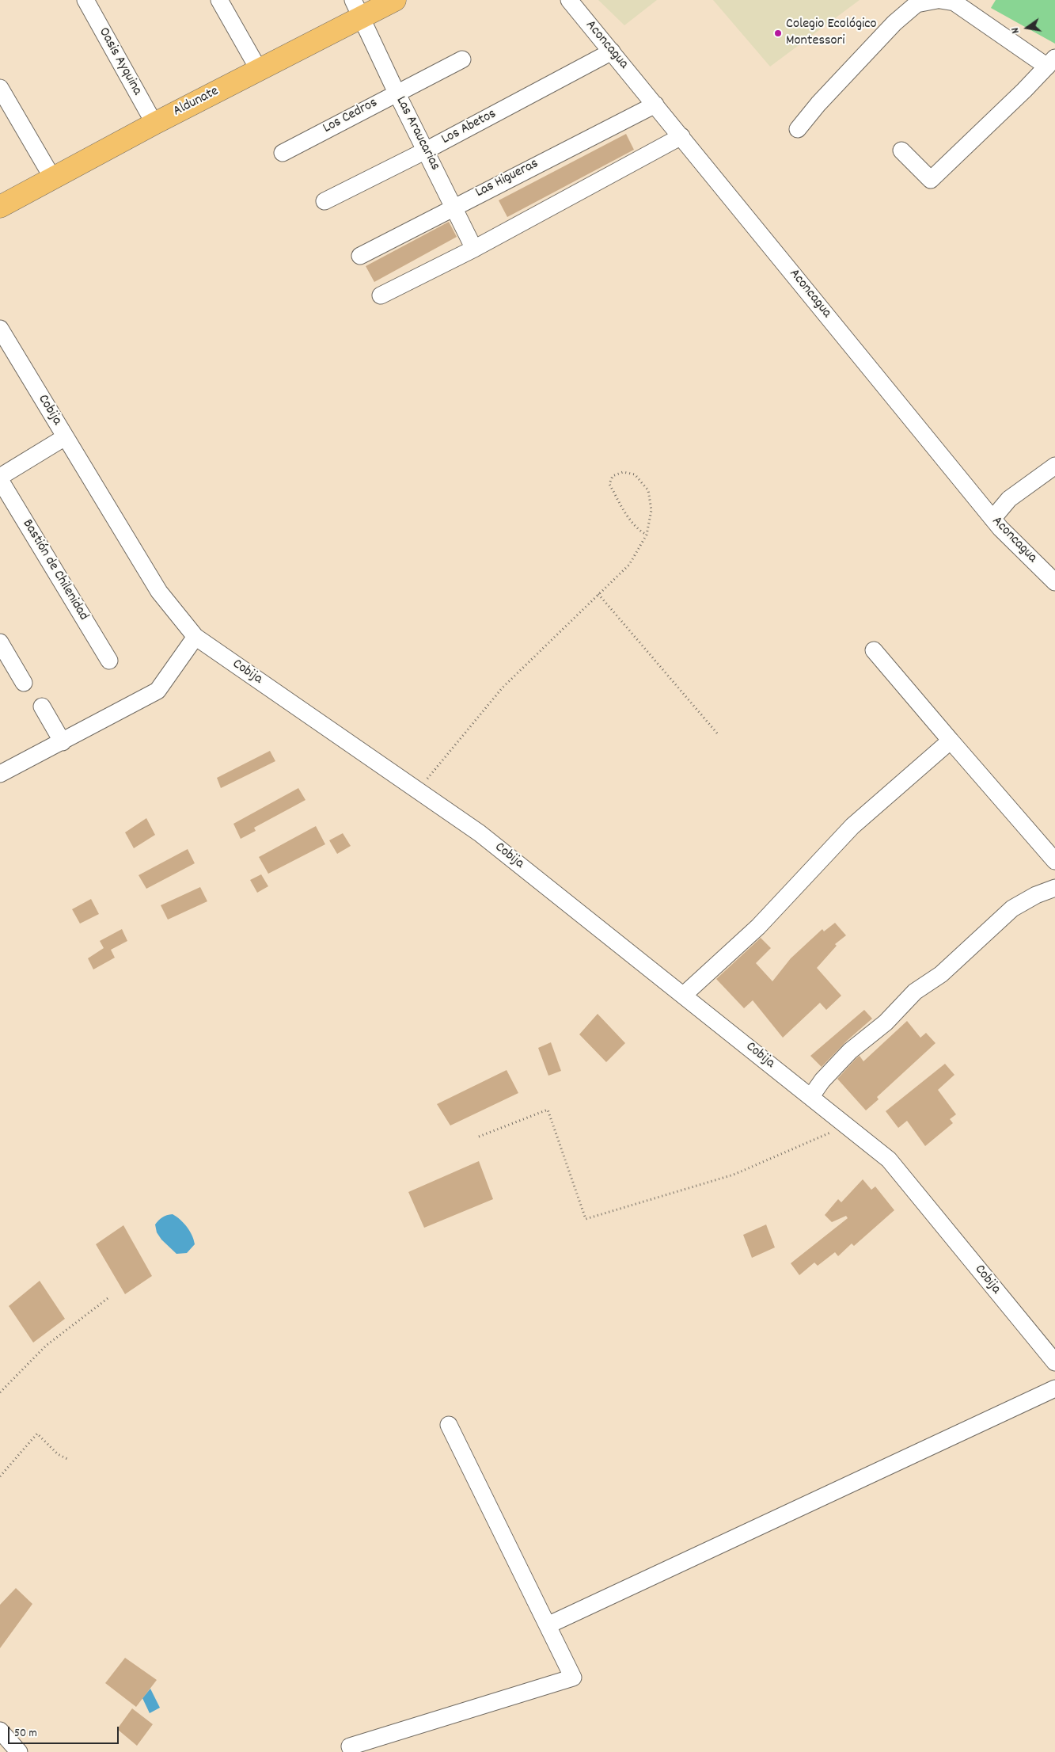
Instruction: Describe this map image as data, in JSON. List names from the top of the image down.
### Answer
{
  "streets": {
    "main road": ["Aldunate"],
    "street": [
      "Aconcagua",
      "Oasis Ayquina",
      "Los Cedros",
      "Los Abetos",
      "Las Araucarias",
      "Las Higueras",
      "Cobija",
      "Bastión de Chilenidad"
    ]
  },
  "crossings": [
    ["Aconcagua", "Los Abetos"],
    ["Aconcagua", "Las Higueras"],
    ["Oasis Ayquina", "Aldunate"],
    ["Aldunate", "Las Araucarias"],
    ["Los Cedros", "Las Araucarias"],
    ["Los Abetos", "Las Araucarias"],
    ["Las Araucarias", "Las Higueras"]
  ],
  "places": ["Colegio Ecológico Montessori"],
  "scale_bar": "50 m",
  "north": "left"
}
